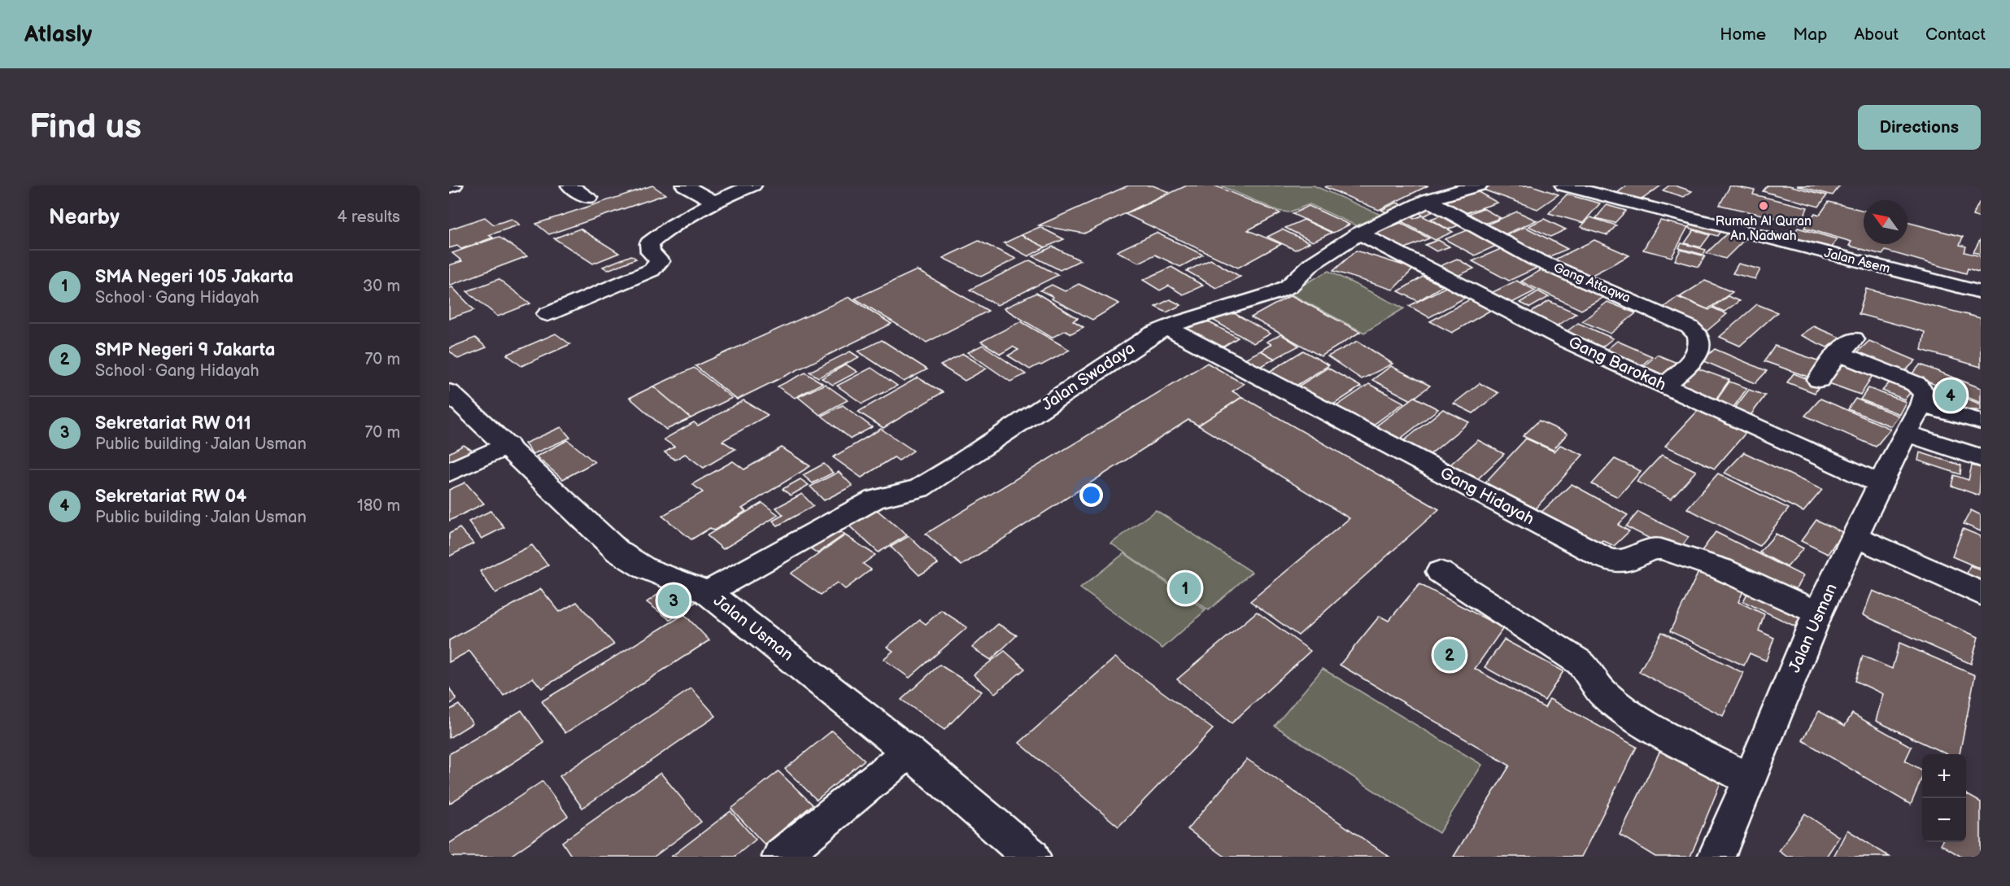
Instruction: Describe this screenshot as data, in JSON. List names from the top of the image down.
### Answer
{
  "streets": {
    "street": [
      "Jalan Asem",
      "Gang Attaqwa",
      "Gang Barokah",
      "Jalan Swadaya",
      "Gang Hidayah",
      "Jalan Usman"
    ]
  },
  "crossings": [
    ["Gang Attaqwa", "Gang Barokah"],
    ["Gang Attaqwa", "Jalan Swadaya"],
    ["Gang Barokah", "Jalan Swadaya"],
    ["Gang Barokah", "Jalan Usman"],
    ["Jalan Swadaya", "Gang Hidayah"],
    ["Jalan Swadaya", "Jalan Usman"],
    ["Gang Hidayah", "Jalan Usman"]
  ],
  "places": ["Rumah Al Quran An Nadwah"],
  "north": "top left",
  "page": {
    "header": "Atlasly",
    "nav": [
      "Home",
      "Map",
      "About",
      "Contact"
    ],
    "buttons": "Directions",
    "title": "Find us",
    "heading": ["Nearby", "4 results"],
    "list": [
      {
        "mark": "1",
        "name": "SMA Negeri 105 Jakarta",
        "note": "School · Gang Hidayah",
        "value": "30 m"
      },
      {
        "mark": "2",
        "name": "SMP Negeri 9 Jakarta",
        "note": "School · Gang Hidayah",
        "value": "70 m"
      },
      {
        "mark": "3",
        "name": "Sekretariat RW 011",
        "note": "Public building · Jalan Usman",
        "value": "70 m"
      },
      {
        "mark": "4",
        "name": "Sekretariat RW 04",
        "note": "Public building · Jalan Usman",
        "value": "180 m"
      }
    ],
    "pins": [
      "4",
      "1",
      "3",
      "2"
    ],
    "map_buttons": ["+", "−"]
  }
}
